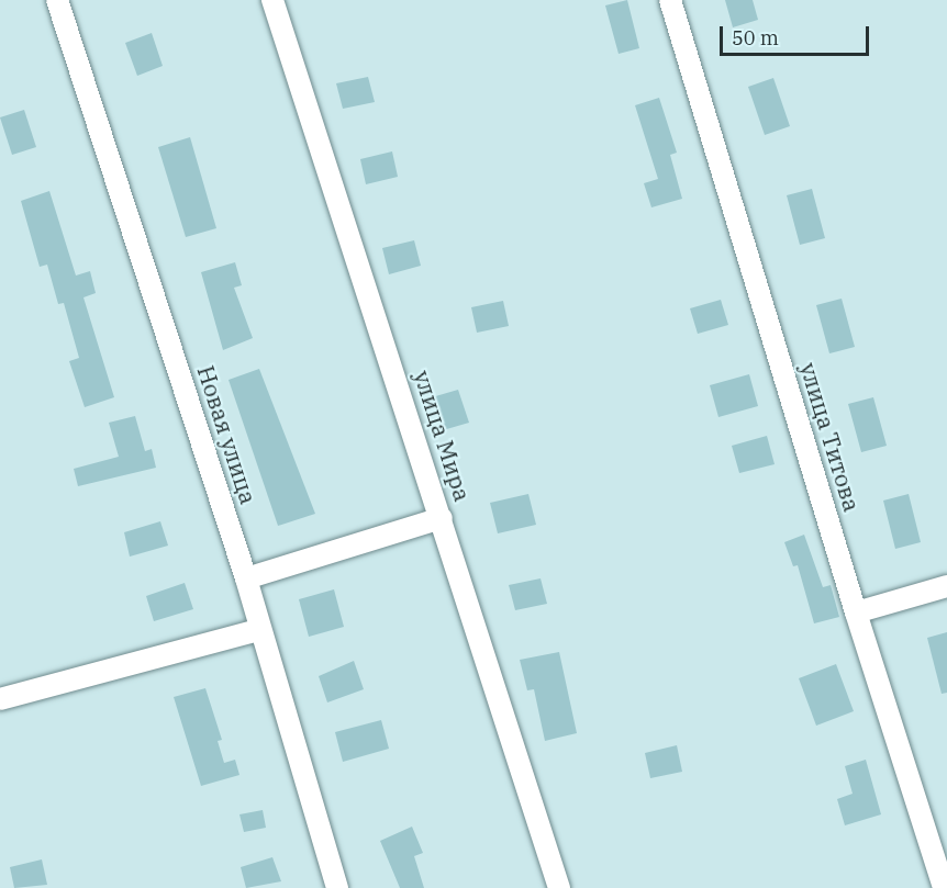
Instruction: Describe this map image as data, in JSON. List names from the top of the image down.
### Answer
{
  "streets": {
    "street": ["Новая улица", "улица Мира", "улица Титова"]
  },
  "scale_bar": "50 m"
}
